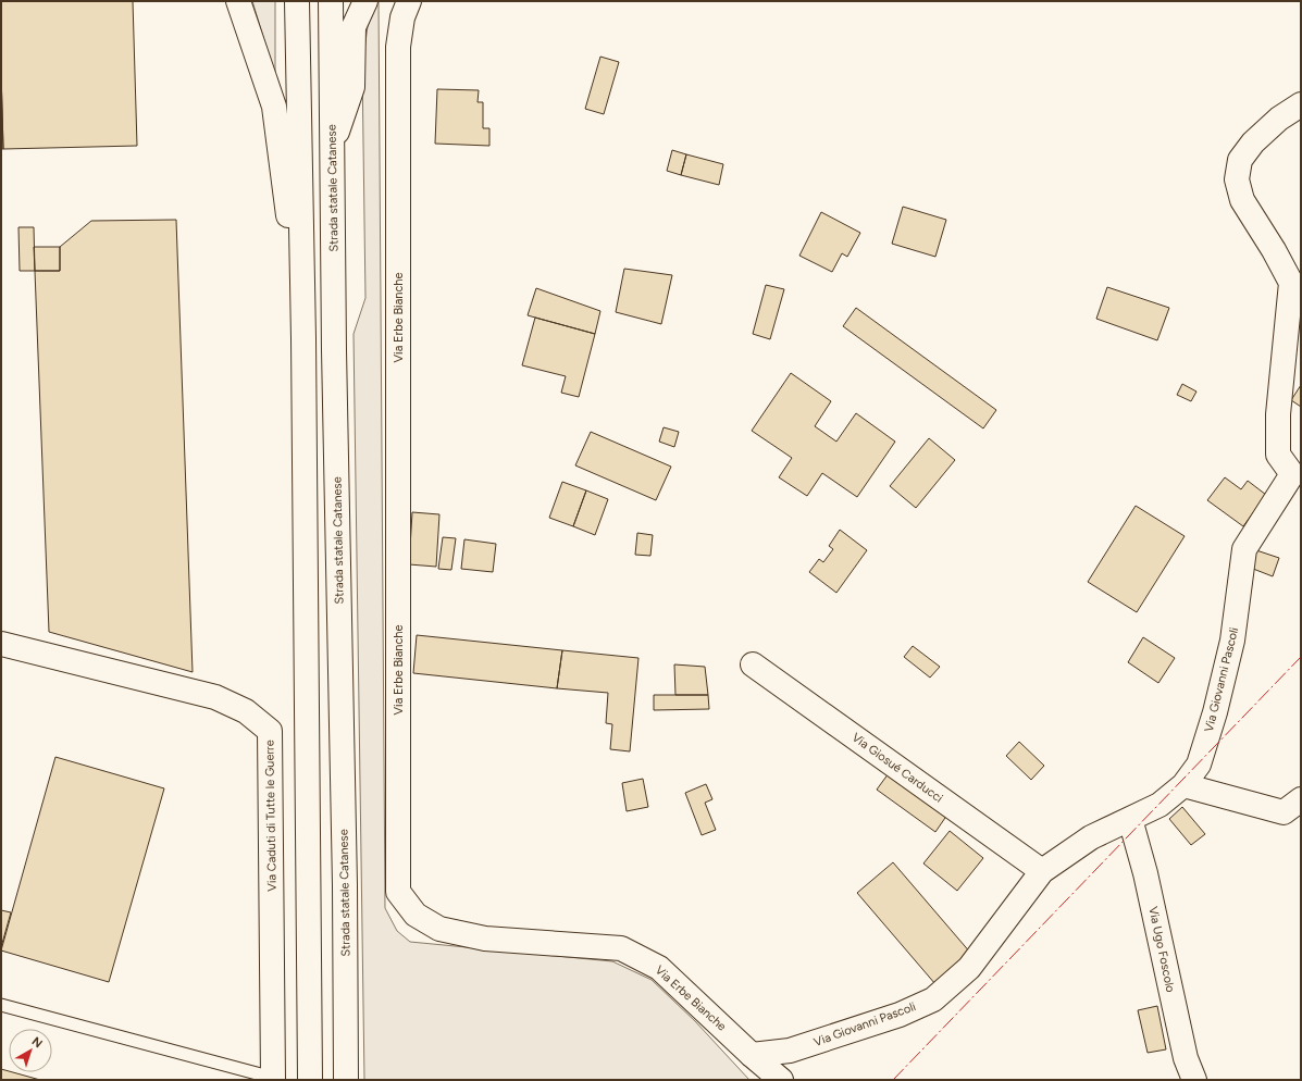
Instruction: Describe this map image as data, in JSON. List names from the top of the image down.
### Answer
{
  "streets": {
    "street": [
      "Strada statale Catanese",
      "Via Erbe Bianche",
      "Via Giovanni Pascoli",
      "Via Giosué Carducci",
      "Via Caduti di Tutte le Guerre",
      "Via Ugo Foscolo"
    ]
  },
  "crossings": [
    ["Via Erbe Bianche", "Via Giovanni Pascoli"],
    ["Via Giovanni Pascoli", "Via Giosué Carducci"],
    ["Via Giovanni Pascoli", "Via Ugo Foscolo"]
  ],
  "north": "top right"
}
